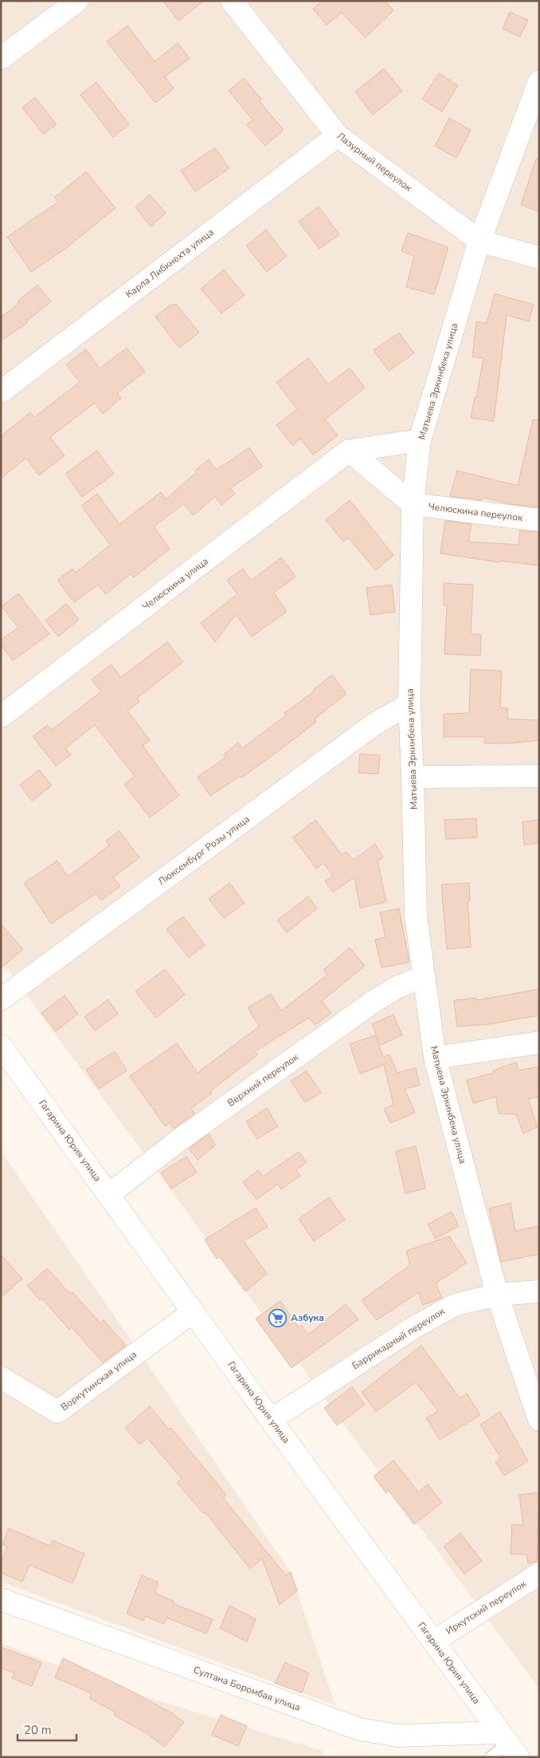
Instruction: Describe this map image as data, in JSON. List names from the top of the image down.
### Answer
{
  "streets": {
    "street": [
      "Лазурный переулок",
      "Карла Либкнехта улица",
      "Матыева Эркинбека улица",
      "Челюскина переулок",
      "Челюскина улица",
      "Люксембург Розы улица",
      "Верхний переулок",
      "Гагарина Юрия улица",
      "Баррикадный переулок",
      "Воркутинская улица",
      "Иркутский переулок",
      "Султана Боромбая улица"
    ]
  },
  "crossings": [
    ["Лазурный переулок", "Карла Либкнехта улица"],
    ["Лазурный переулок", "Матыева Эркинбека улица"],
    ["Матыева Эркинбека улица", "Челюскина переулок"],
    ["Матыева Эркинбека улица", "Челюскина улица"],
    ["Матыева Эркинбека улица", "Люксембург Розы улица"],
    ["Матыева Эркинбека улица", "Верхний переулок"],
    ["Матыева Эркинбека улица", "Баррикадный переулок"],
    ["Верхний переулок", "Гагарина Юрия улица"],
    ["Гагарина Юрия улица", "Баррикадный переулок"],
    ["Гагарина Юрия улица", "Воркутинская улица"],
    ["Гагарина Юрия улица", "Иркутский переулок"],
    ["Гагарина Юрия улица", "Султана Боромбая улица"]
  ],
  "places": {
    "supermarket": ["Азбука"]
  },
  "scale_bar": "20 m"
}
